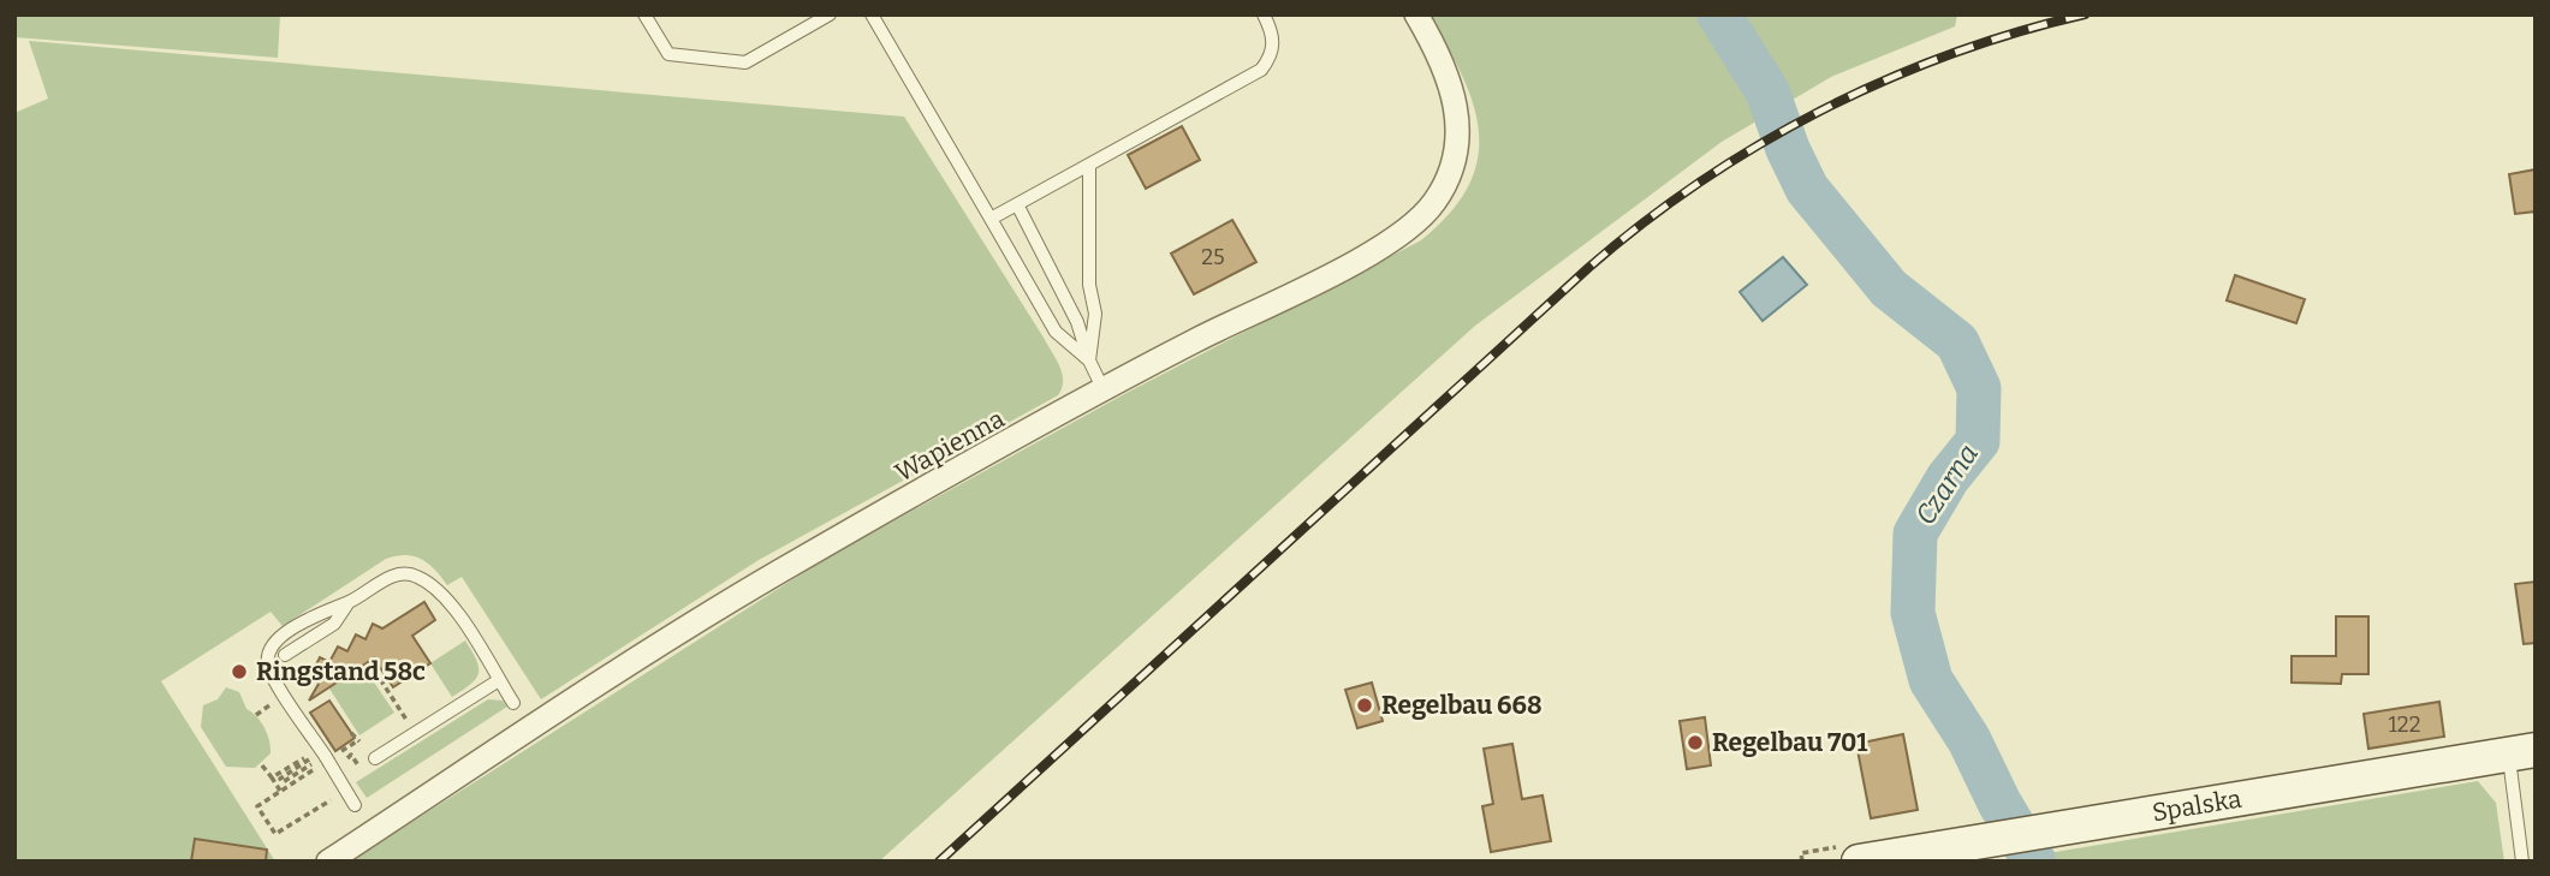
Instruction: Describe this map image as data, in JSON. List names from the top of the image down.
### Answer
{
  "streets": {
    "street": ["Wapienna", "Spalska"]
  },
  "water": ["Czarna"],
  "places": ["Ringstand 58c", "Regelbau 668", "Regelbau 701"],
  "house_numbers": ["25", "122"]
}
